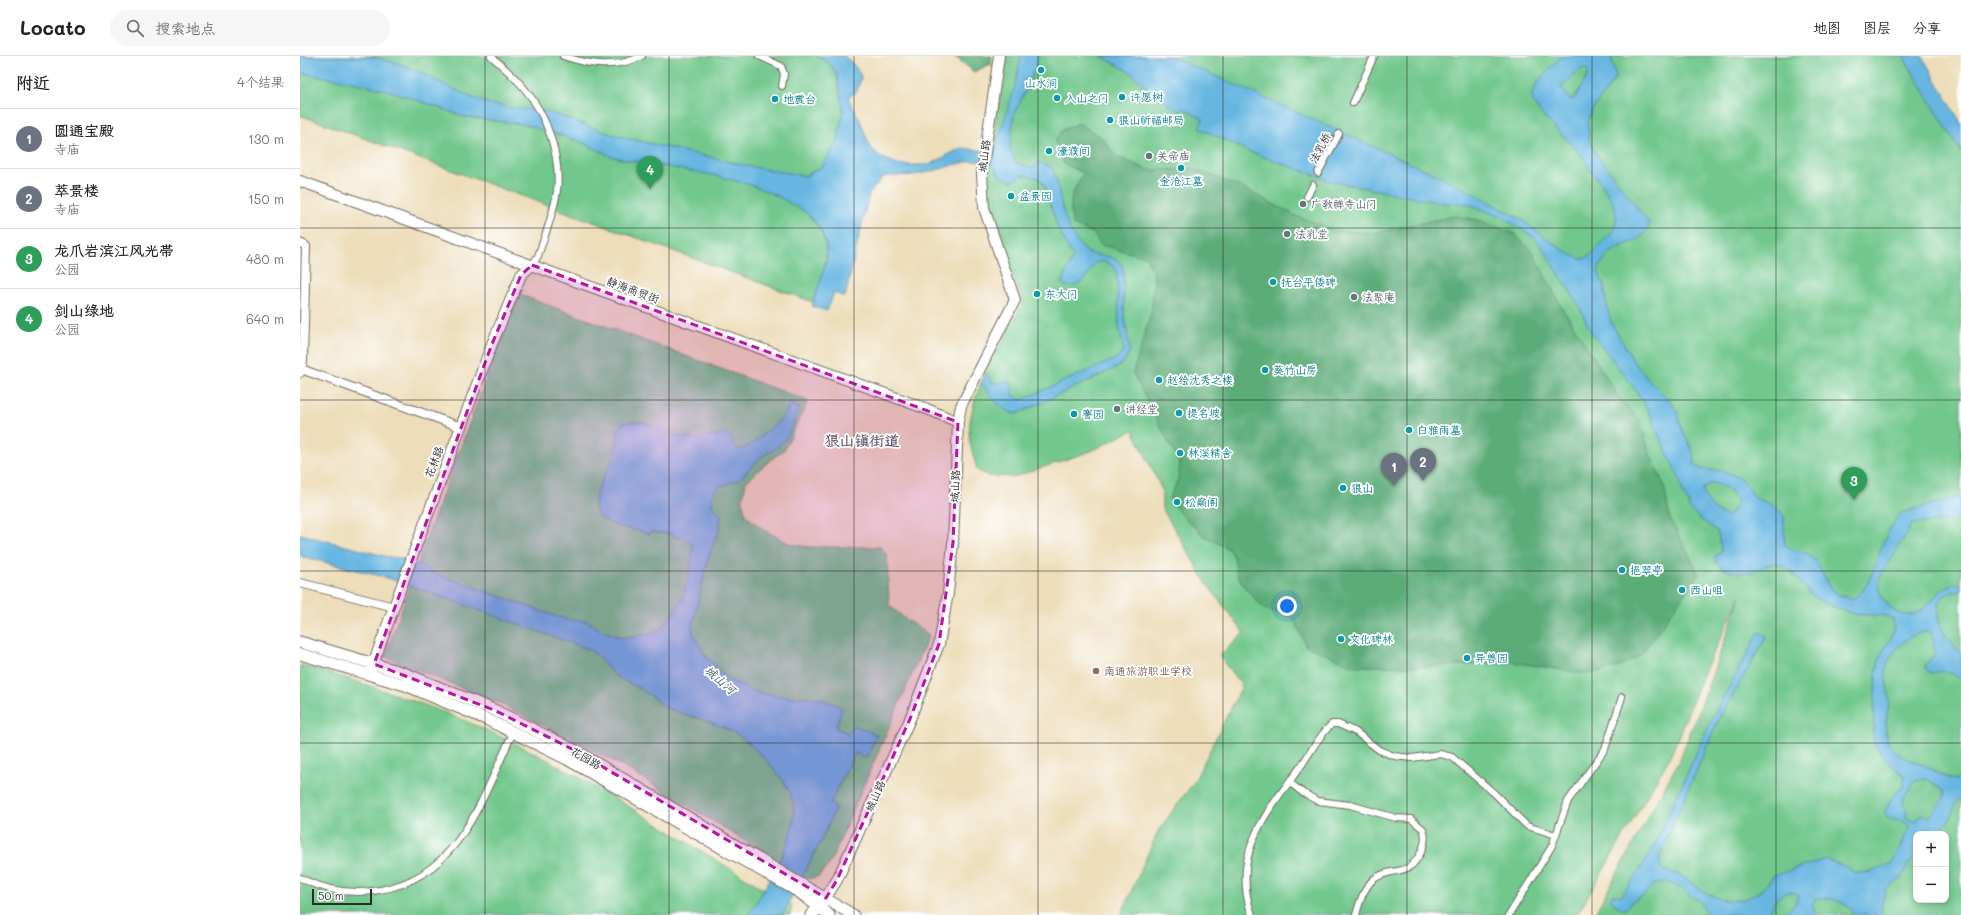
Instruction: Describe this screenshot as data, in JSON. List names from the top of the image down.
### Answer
{
  "streets": {
    "main road": ["花园路"],
    "street": [
      "法乳桥",
      "城山路",
      "静海商贸街",
      "花林路"
    ]
  },
  "crossings": [
    ["城山路", "静海商贸街"],
    ["城山路", "花园路"],
    ["静海商贸街", "花林路"],
    ["花林路", "花园路"]
  ],
  "districts": ["狼山镇街道"],
  "water": ["城山河"],
  "places": [
    "山水涧",
    "许愿树",
    "入山之门",
    "地震台",
    "狼山祈福邮局",
    "濠濮间",
    "关帝庙",
    "金沧江墓",
    "盆景园",
    "广教禅寺山门",
    "法乳堂",
    "抚台平倭碑",
    "东大门",
    "法聚庵",
    "葵竹山房",
    "赵绘沈秀之楼",
    "讲经堂",
    "提名坡",
    "謇园",
    "白雅雨墓",
    "林溪精舍",
    "狼山",
    "松巅阁",
    "挹翠亭",
    "西山咀",
    "文化碑林",
    "异兽园",
    "南通旅游职业学校"
  ],
  "scale_bar": "50 m",
  "page": {
    "header": "Locato",
    "search": "搜索地点",
    "nav": ["地图", "图层", "分享"],
    "heading": ["附近", "4个结果"],
    "list": [
      {
        "mark": "1",
        "name": "圆通宝殿",
        "note": "寺庙",
        "value": "130 m"
      },
      {
        "mark": "2",
        "name": "萃景楼",
        "note": "寺庙",
        "value": "150 m"
      },
      {
        "mark": "3",
        "name": "龙爪岩滨江风光带",
        "note": "公园",
        "value": "480 m"
      },
      {
        "mark": "4",
        "name": "剑山绿地",
        "note": "公园",
        "value": "640 m"
      }
    ],
    "pins": [
      "4",
      "2",
      "1",
      "3"
    ],
    "map_buttons": ["+", "−"],
    "scale": "50 m"
  }
}
